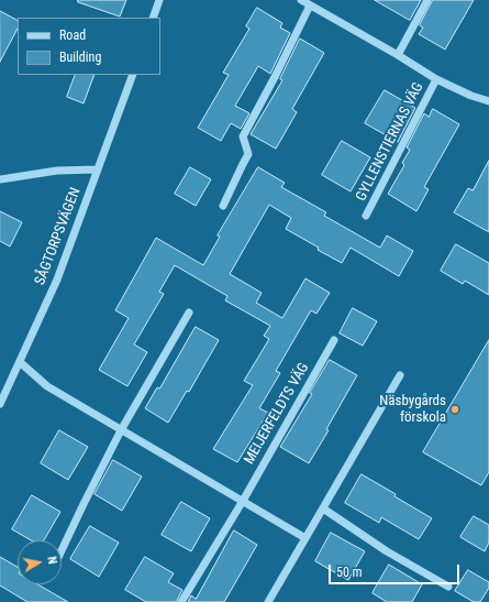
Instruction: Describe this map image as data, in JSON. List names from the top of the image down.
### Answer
{
  "streets": {
    "street": ["GYLLENSTIERNAS VÄG", "SÅGTORPSVÄGEN", "MEIJERFELDTS VÄG"]
  },
  "places": ["Näsbygårds förskola"],
  "legend": ["Road", "Building"],
  "scale_bar": "50 m",
  "north": "right"
}
